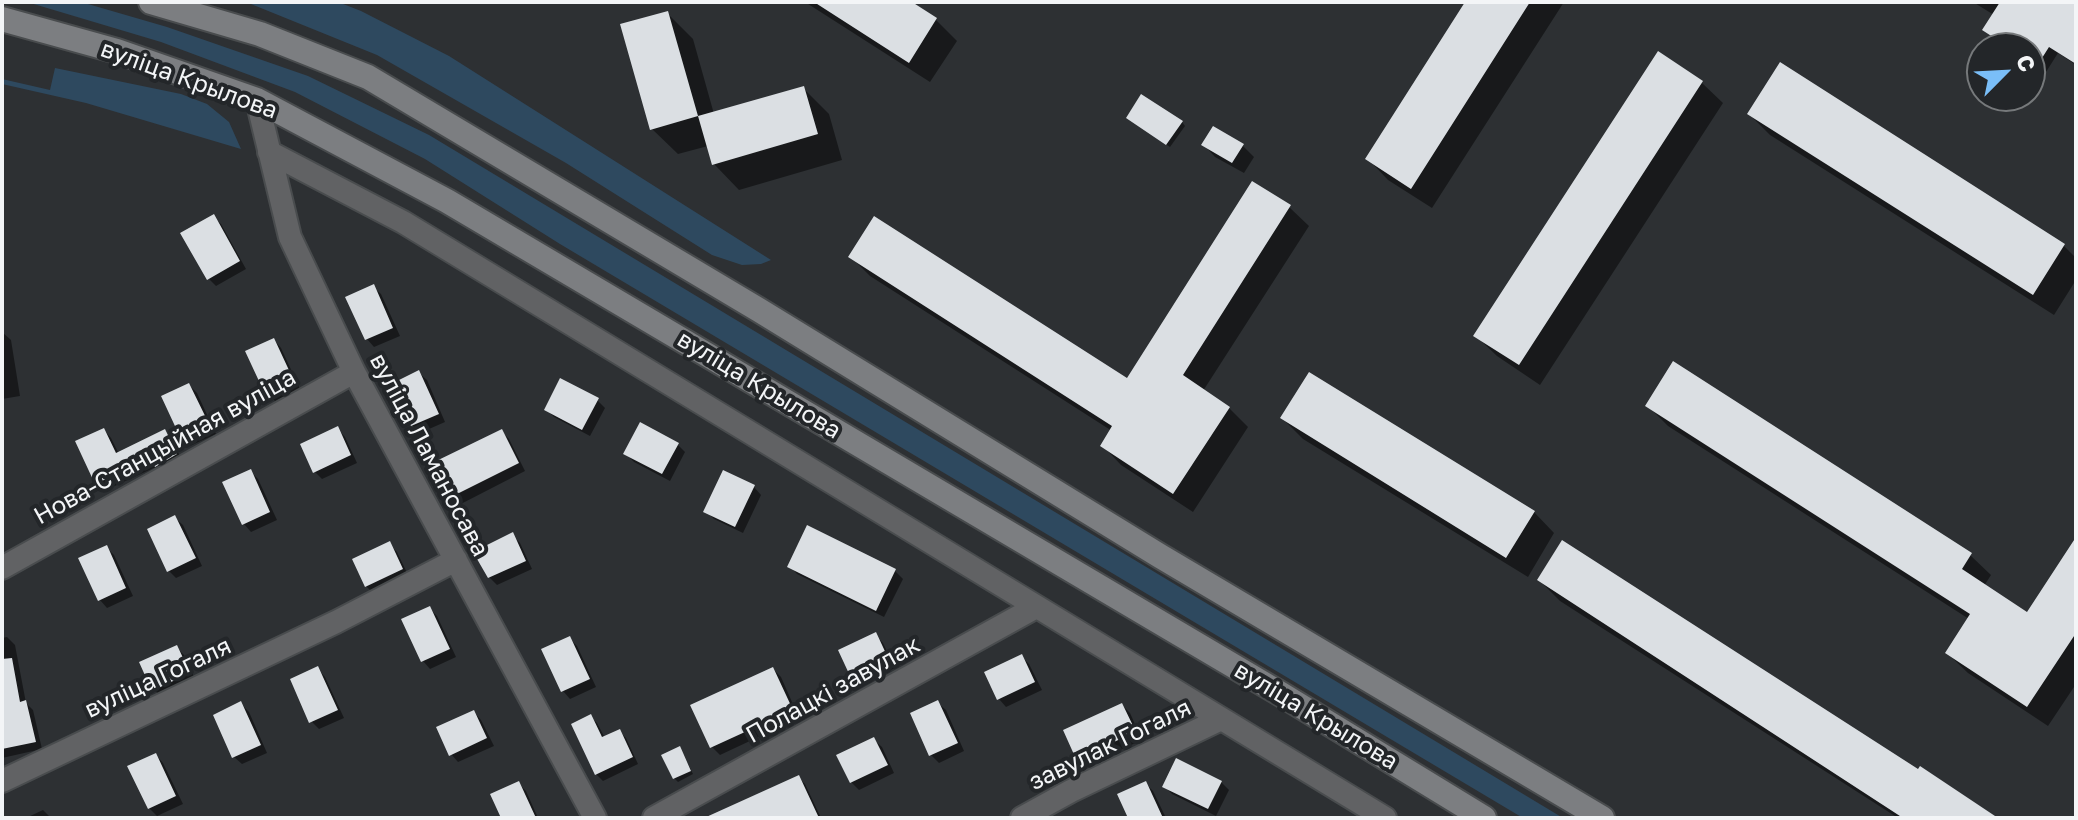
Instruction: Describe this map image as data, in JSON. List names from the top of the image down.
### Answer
{
  "streets": {
    "main road": ["вуліца Крылова"],
    "street": [
      "Нова-Станцыйная вуліца",
      "вуліца Ламаносава",
      "вуліца Гогаля",
      "Полацкі завулак",
      "завулак Гогаля"
    ]
  },
  "crossings": [
    ["вуліца Крылова", "вуліца Ламаносава"],
    ["Нова-Станцыйная вуліца", "вуліца Ламаносава"],
    ["вуліца Ламаносава", "вуліца Гогаля"]
  ],
  "north": "top right"
}
